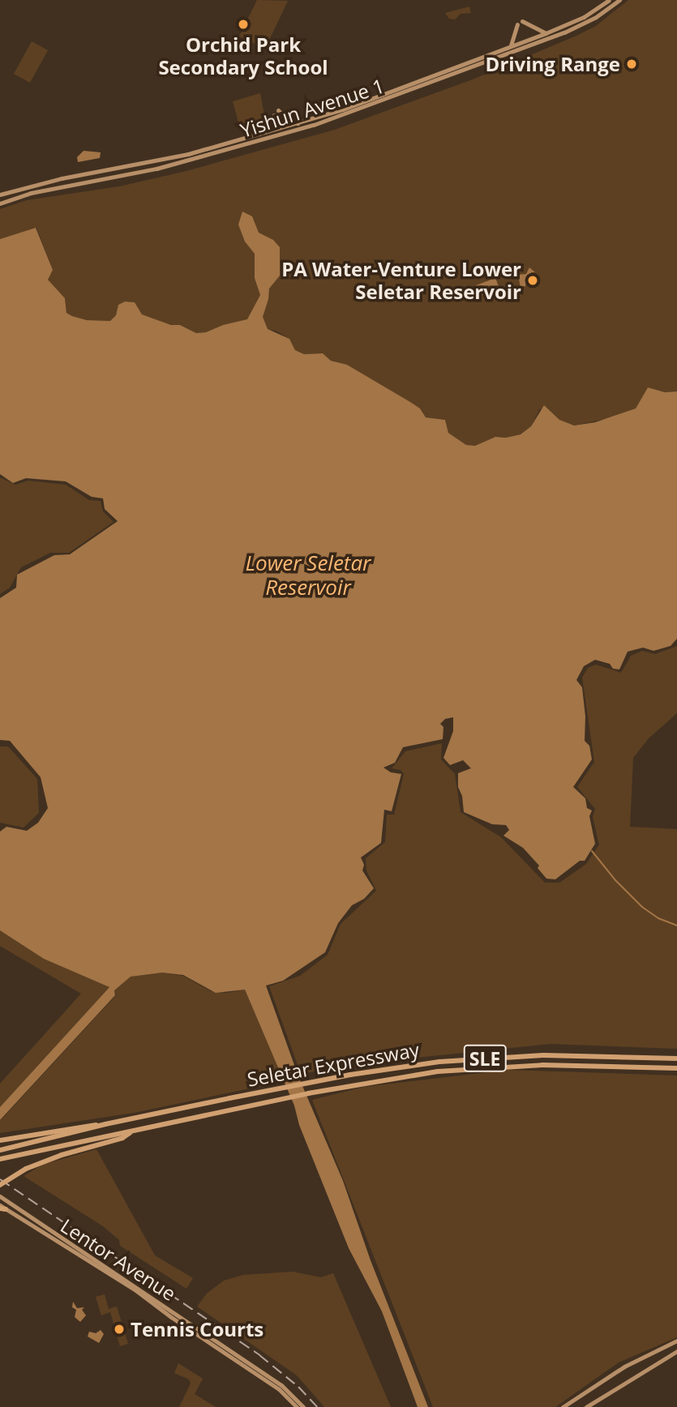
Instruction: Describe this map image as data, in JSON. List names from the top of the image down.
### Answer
{
  "streets": {
    "highway": ["SLE", "Seletar Expressway"],
    "main road": ["Yishun Avenue 1", "Lentor Avenue"]
  },
  "water": ["Lower Seletar Reservoir"],
  "places": [
    "Orchid Park Secondary School",
    "Driving Range",
    "PA Water-Venture Lower Seletar Reservoir",
    "Tennis Courts"
  ]
}
